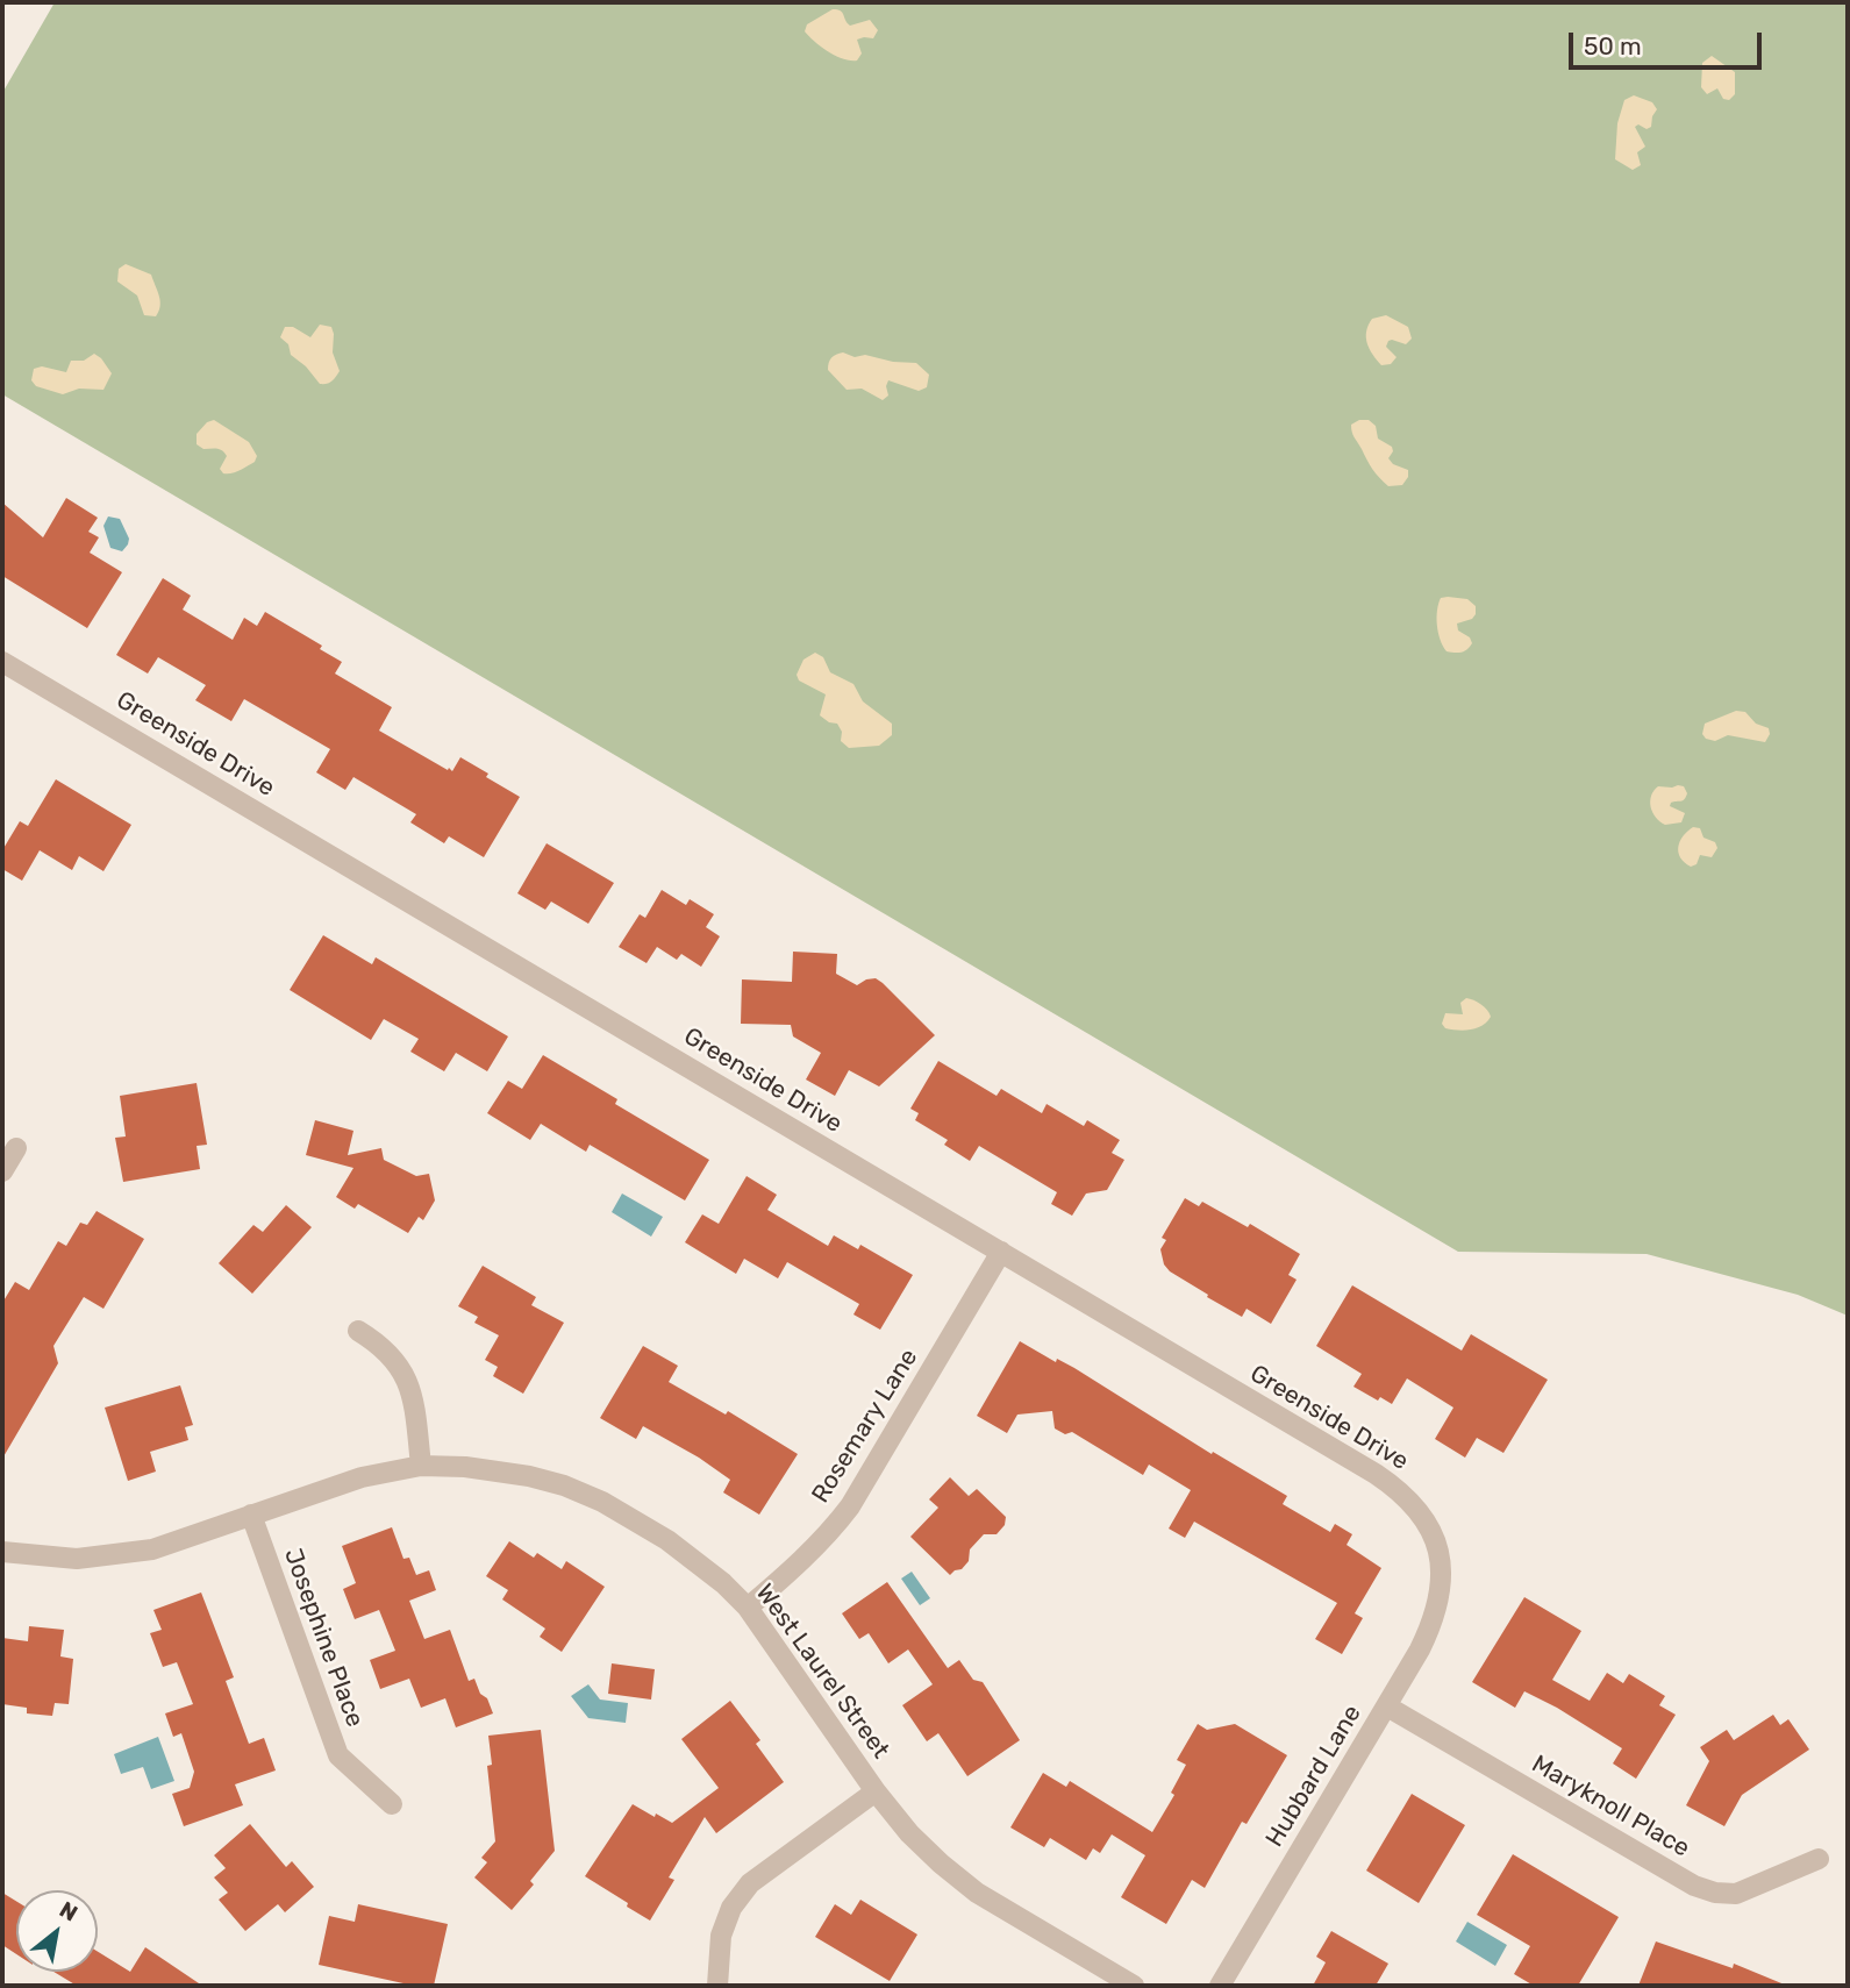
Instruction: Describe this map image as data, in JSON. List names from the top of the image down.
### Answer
{
  "streets": {
    "street": [
      "Greenside Drive",
      "Rosemary Lane",
      "Josephine Place",
      "West Laurel Street",
      "Hubbard Lane",
      "Maryknoll Place"
    ]
  },
  "crossings": [
    ["Greenside Drive", "Rosemary Lane"],
    ["Greenside Drive", "Hubbard Lane"],
    ["Rosemary Lane", "West Laurel Street"],
    ["Josephine Place", "West Laurel Street"],
    ["Hubbard Lane", "Maryknoll Place"]
  ],
  "scale_bar": "50 m",
  "north": "top right"
}
